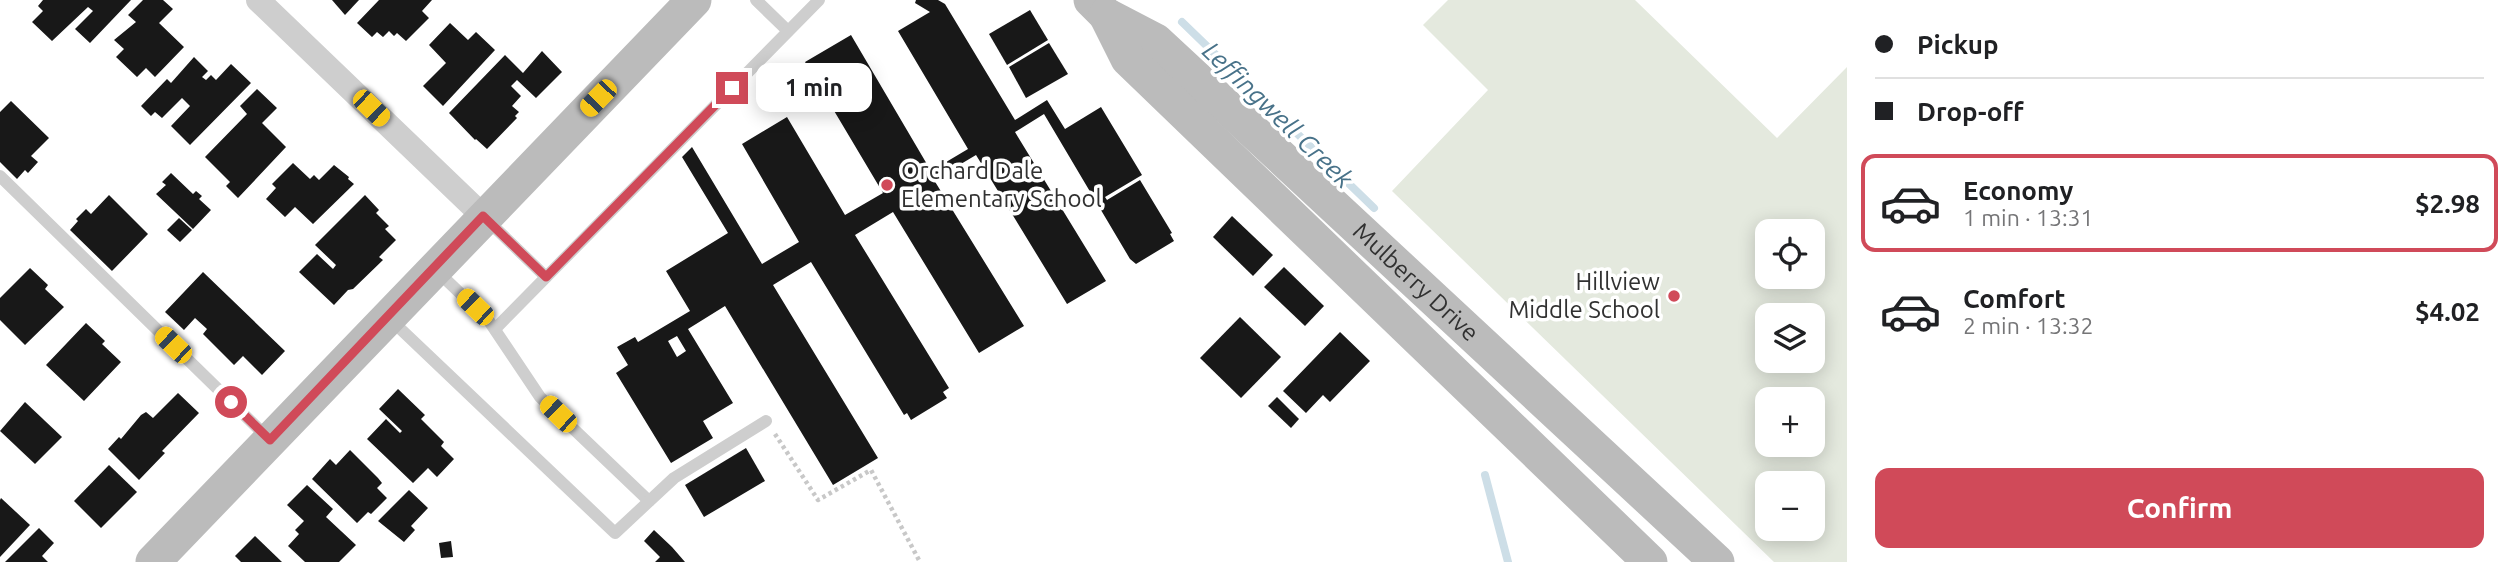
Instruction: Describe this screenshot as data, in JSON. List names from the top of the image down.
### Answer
{
  "streets": {
    "street": ["Mulberry Drive"]
  },
  "water": ["Leffingwell Creek"],
  "places": ["Orchard Dale Elementary School", "Hillview Middle School"],
  "page": {
    "banner": ["Pickup", "Drop-off"],
    "bubble": "1 min",
    "list": [
      {
        "name": "Economy",
        "note": "1 min · 13:31",
        "value": "$2.98"
      },
      {
        "name": "Comfort",
        "note": "2 min · 13:32",
        "value": "$4.02"
      }
    ],
    "map_buttons": ["+", "−"],
    "buttons": "Confirm"
  }
}
